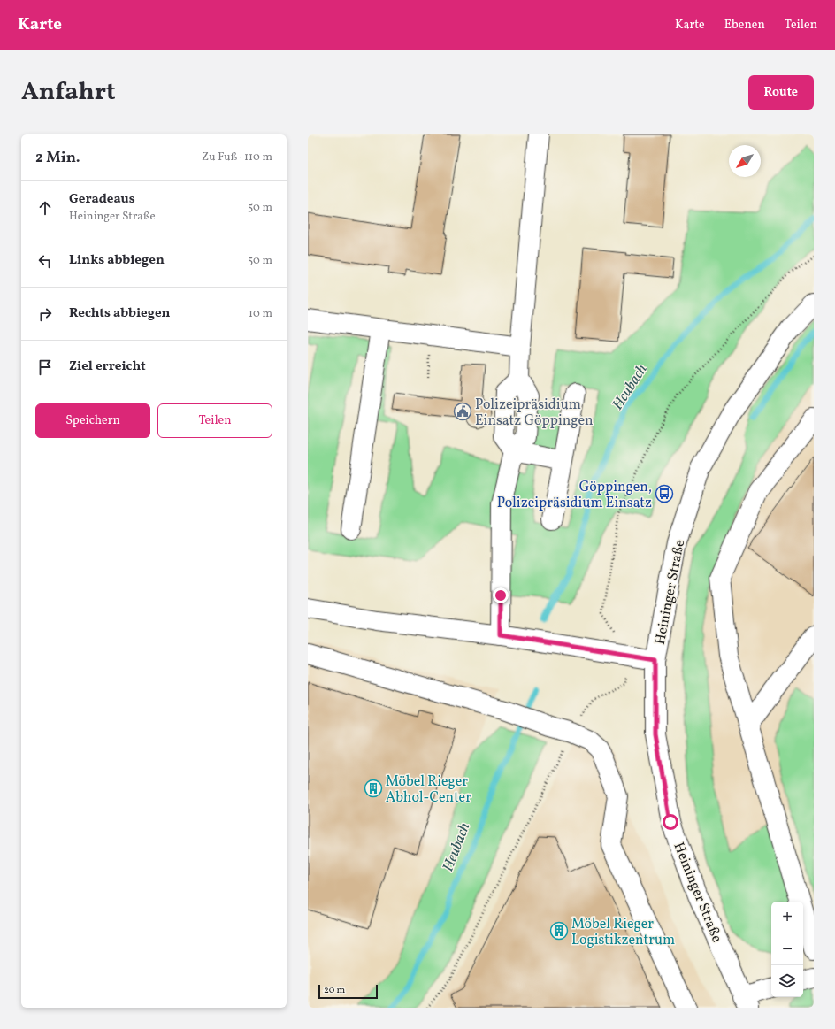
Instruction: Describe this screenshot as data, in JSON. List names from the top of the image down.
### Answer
{
  "streets": {
    "main road": ["Heininger Straße"]
  },
  "water": ["Heubach"],
  "places": {
    "public building": ["Polizeipräsidium Einsatz Göppingen"],
    "bus stop": ["Göppingen, Polizeipräsidium Einsatz"],
    "building": ["Möbel Rieger Abhol-Center", "Möbel Rieger Logistikzentrum"]
  },
  "scale_bar": "20 m",
  "north": "bottom left",
  "page": {
    "header": "Karte",
    "nav": ["Karte", "Ebenen", "Teilen"],
    "title": "Anfahrt",
    "buttons": [
      "Route",
      ["Speichern", "Teilen"]
    ],
    "heading": ["2 Min.", "Zu Fuß · 110 m"],
    "list": [
      ["Geradeaus", "Heininger Straße", "50 m"],
      ["Links abbiegen", "50 m"],
      ["Rechts abbiegen", "10 m"],
      "Ziel erreicht"
    ],
    "map_buttons": ["+", "−"],
    "scale": "20 m"
  }
}
